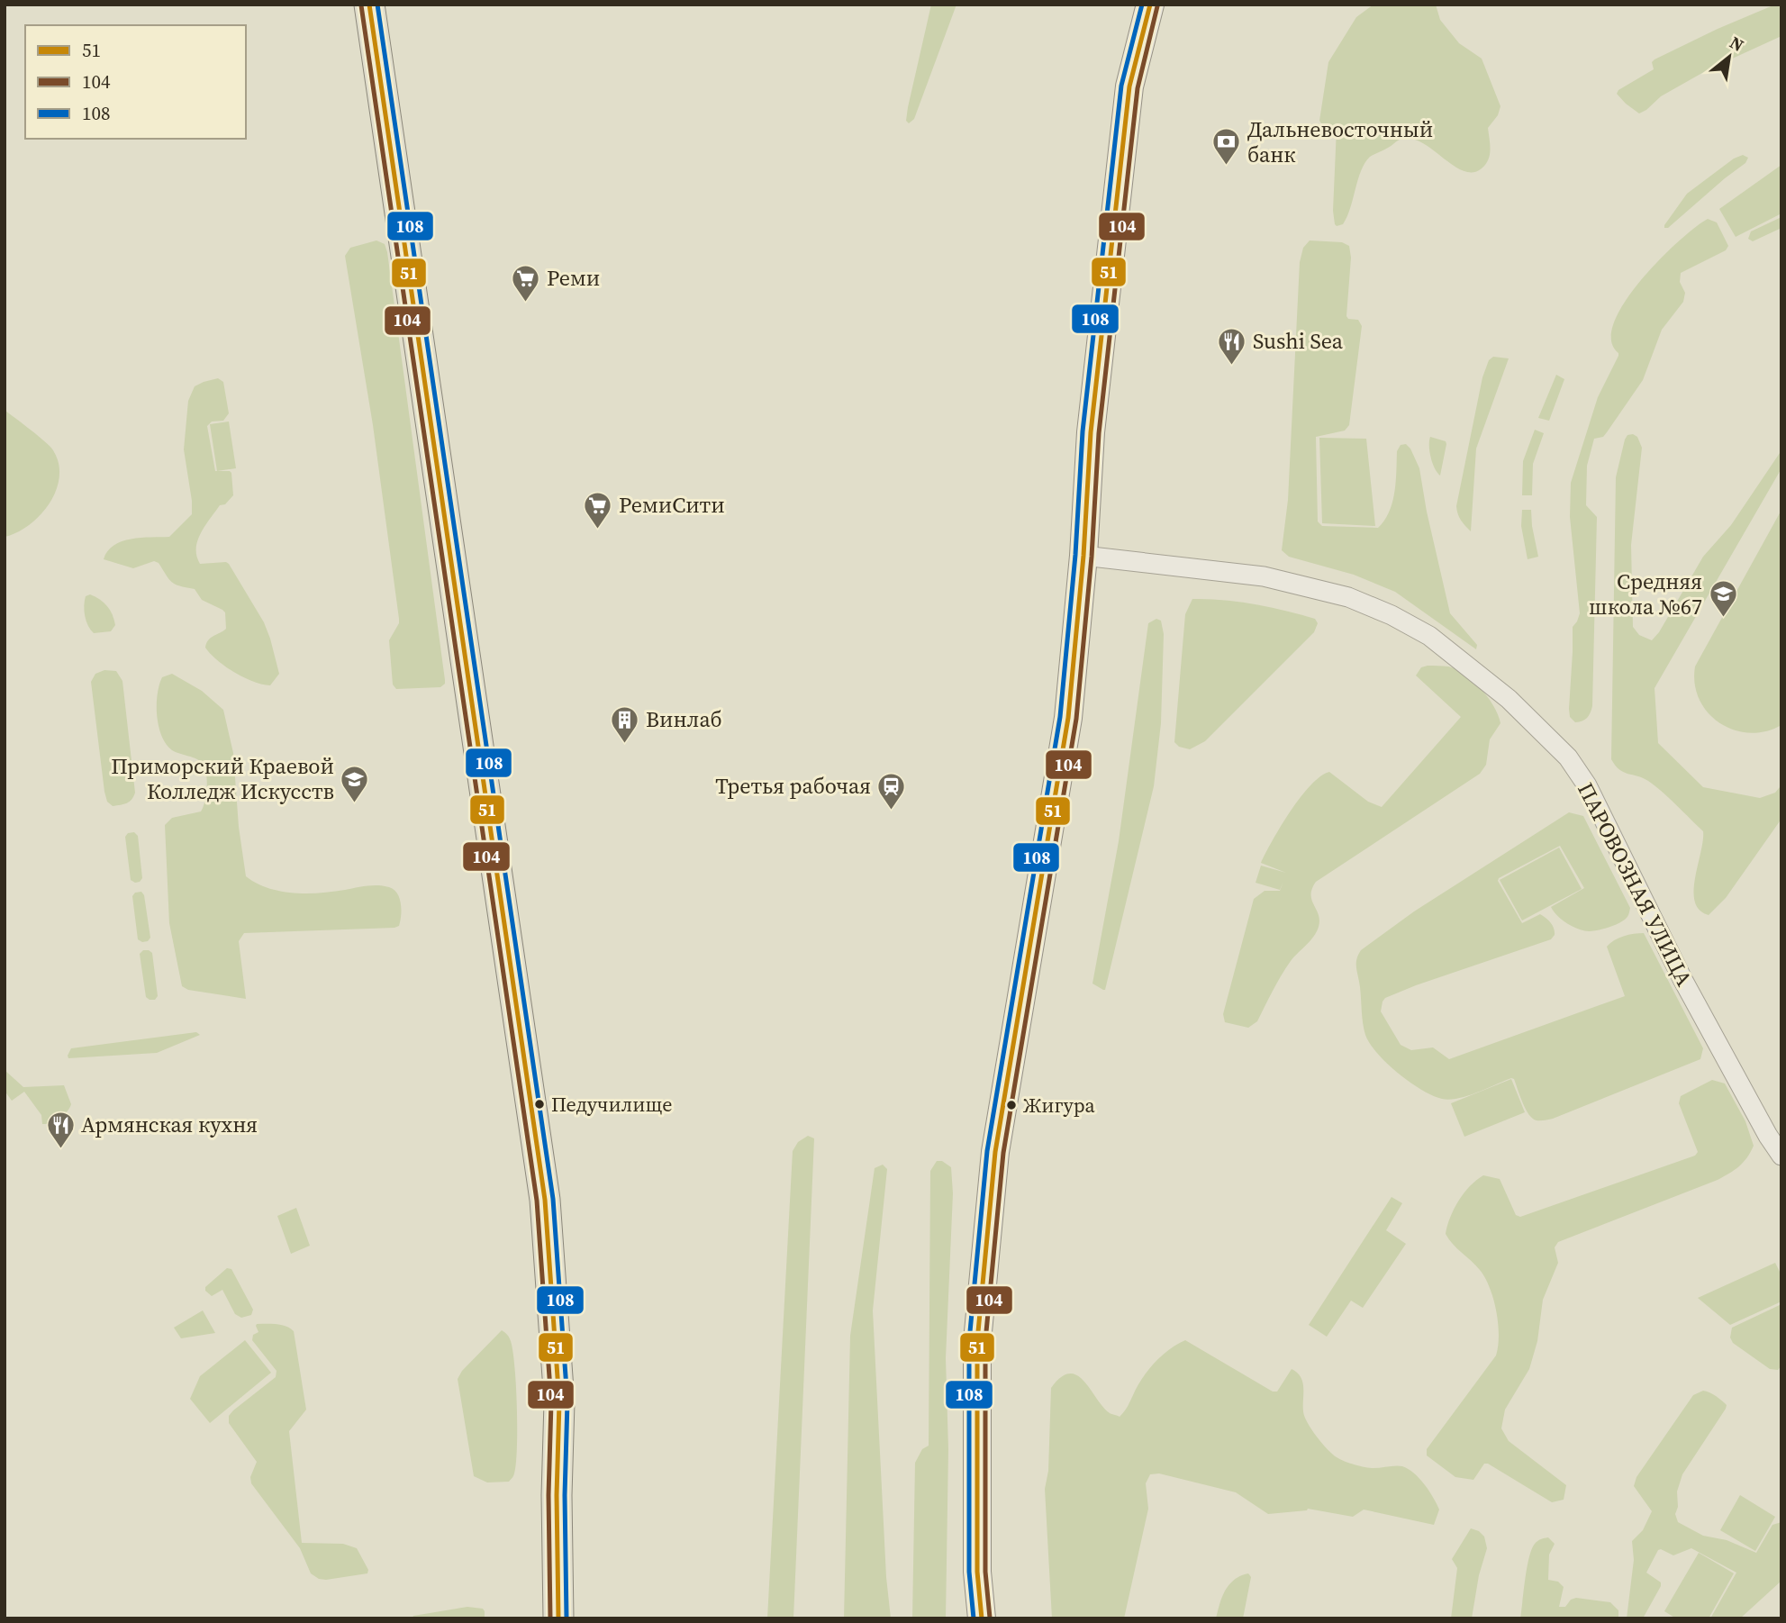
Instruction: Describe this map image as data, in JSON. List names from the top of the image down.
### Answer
{
  "streets": {
    "street": ["ПАРОВОЗНАЯ УЛИЦА"]
  },
  "places": {
    "bank": ["Дальневосточный банк"],
    "supermarket": ["Реми", "РемиСити"],
    "restaurant": ["Sushi Sea", "Армянская кухня"],
    "school or university": ["Средняя школа №67", "Приморский Краевой Колледж Искусств"],
    "building": ["Винлаб"],
    "station": ["Третья рабочая"],
    "other": ["Педучилище", "Жигура"]
  },
  "lines": ["transit line 51", "transit line 108", "transit line 104"],
  "legend": ["51", "104", "108"],
  "north": "top right"
}
